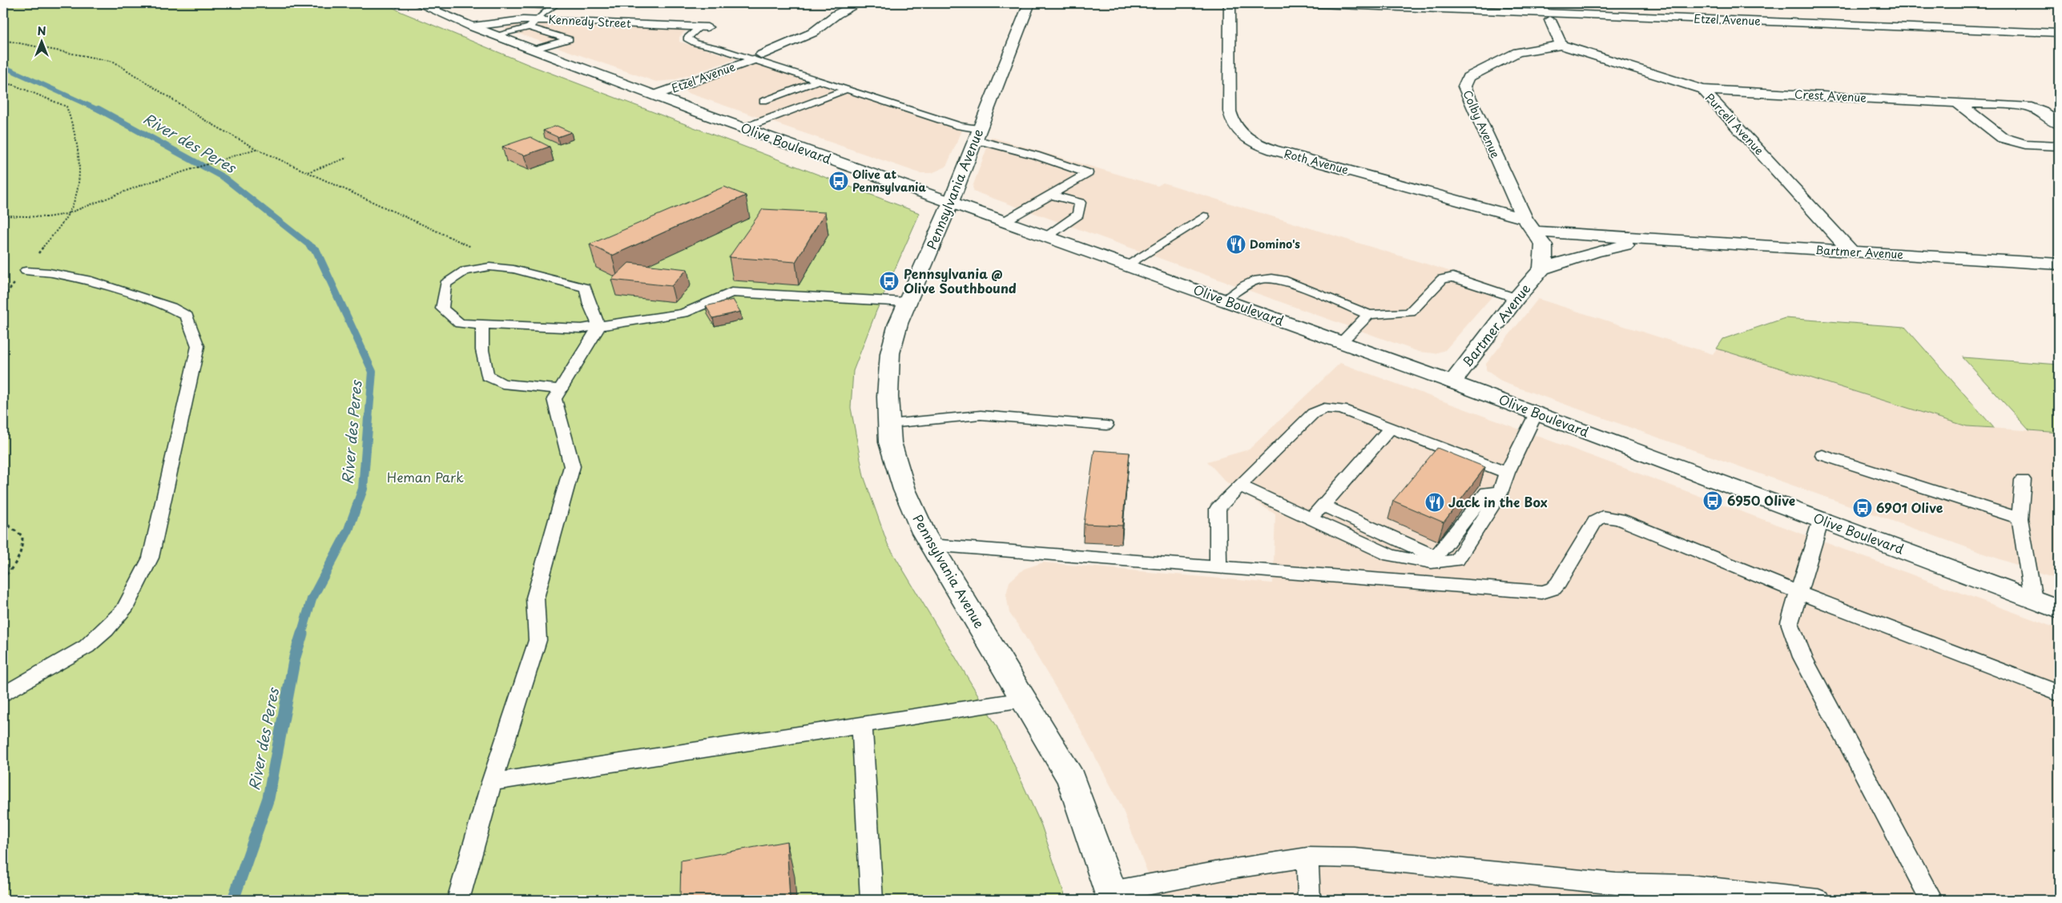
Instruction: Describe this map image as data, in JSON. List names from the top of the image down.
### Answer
{
  "streets": {
    "street": [
      "Etzel Avenue",
      "Kennedy Street",
      "Crest Avenue",
      "Colby Avenue",
      "Purcell Avenue",
      "Olive Boulevard",
      "Roth Avenue",
      "Pennsylvania Avenue",
      "Bartmer Avenue"
    ]
  },
  "crossings": [
    ["Etzel Avenue", "Olive Boulevard"],
    ["Kennedy Street", "Olive Boulevard"],
    ["Crest Avenue", "Purcell Avenue"],
    ["Colby Avenue", "Purcell Avenue"],
    ["Colby Avenue", "Roth Avenue"],
    ["Colby Avenue", "Bartmer Avenue"],
    ["Purcell Avenue", "Bartmer Avenue"],
    ["Olive Boulevard", "Pennsylvania Avenue"],
    ["Olive Boulevard", "Bartmer Avenue"],
    ["Roth Avenue", "Bartmer Avenue"]
  ],
  "water": ["River des Peres"],
  "parks": ["Heman Park"],
  "places": {
    "bus stop": [
      "Olive at Pennsylvania",
      "Pennsylvania @ Olive Southbound",
      "6950 Olive",
      "6901 Olive"
    ],
    "restaurant": ["Domino's", "Jack in the Box"]
  },
  "north": "top"
}
